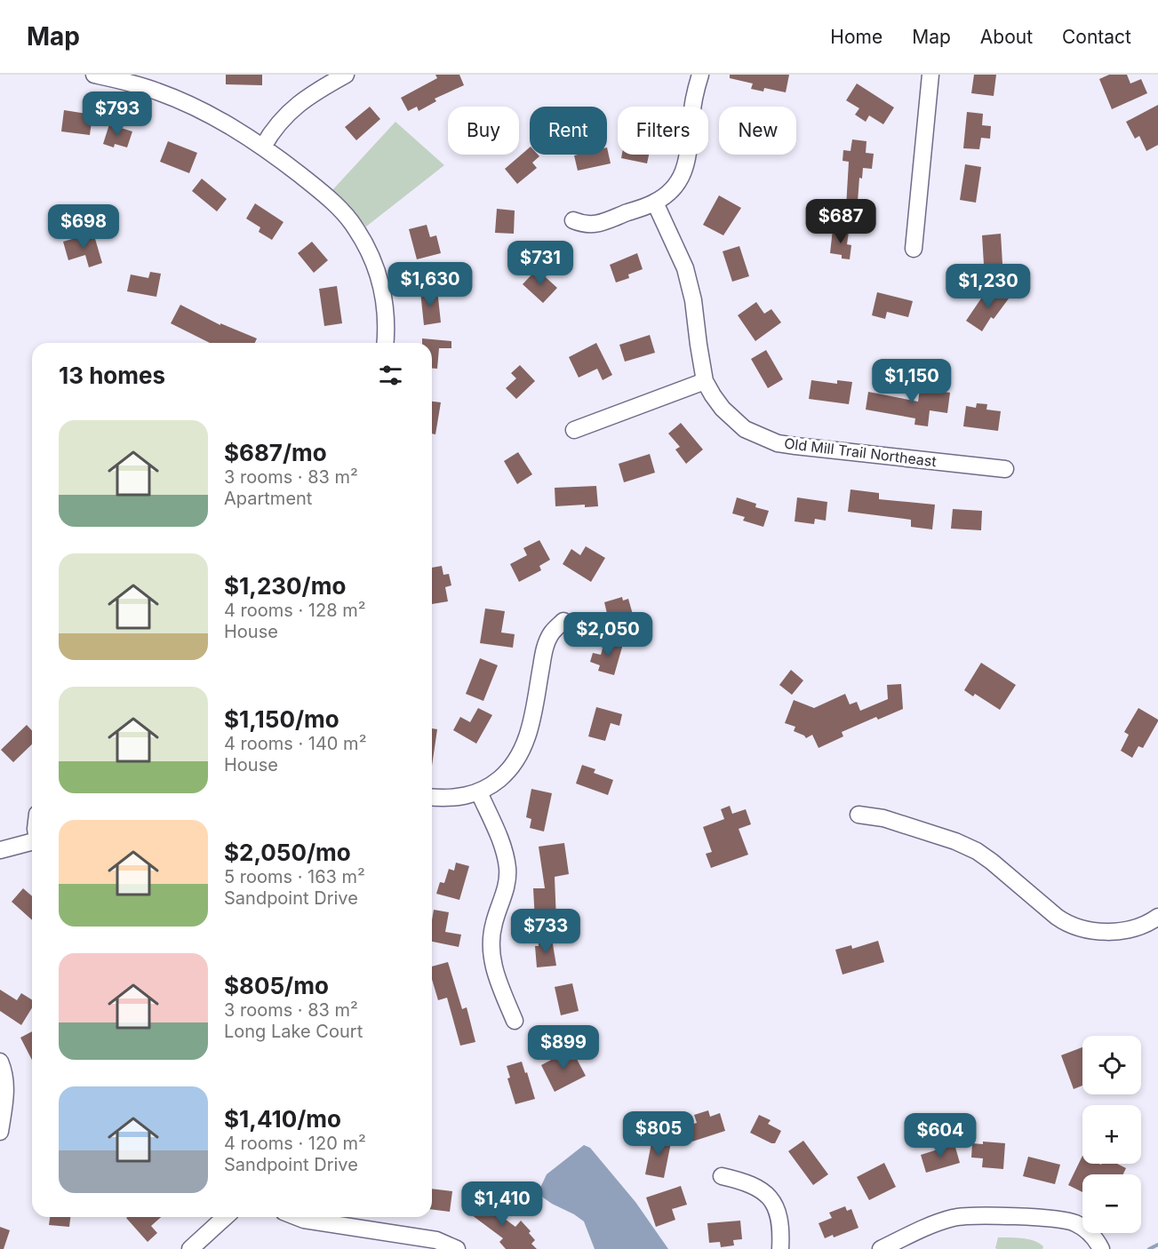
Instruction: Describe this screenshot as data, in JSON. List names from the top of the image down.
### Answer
{
  "streets": {
    "street": ["Old Mill Trail Northeast"]
  },
  "page": {
    "header": "Map",
    "nav": [
      "Home",
      "Map",
      "About",
      "Contact"
    ],
    "price": [
      "$793",
      "$687",
      "$698",
      "$731",
      "$1,630",
      "$1,230",
      "$1,150",
      "$2,050",
      "$733",
      "$899",
      "$805",
      "$604",
      "$1,410"
    ],
    "chip": [
      "Buy",
      "Rent",
      "Filters",
      "New"
    ],
    "heading": "13 homes",
    "list": [
      {
        "name": "$687/mo",
        "note": "3 rooms · 83 m² · Apartment"
      },
      {
        "name": "$1,230/mo",
        "note": "4 rooms · 128 m² · House"
      },
      {
        "name": "$1,150/mo",
        "note": "4 rooms · 140 m² · House"
      },
      {
        "name": "$2,050/mo",
        "note": "5 rooms · 163 m² · Sandpoint Drive"
      },
      {
        "name": "$805/mo",
        "note": "3 rooms · 83 m² · Long Lake Court"
      },
      {
        "name": "$1,410/mo",
        "note": "4 rooms · 120 m² · Sandpoint Drive"
      }
    ],
    "map_buttons": ["+", "−"]
  }
}
